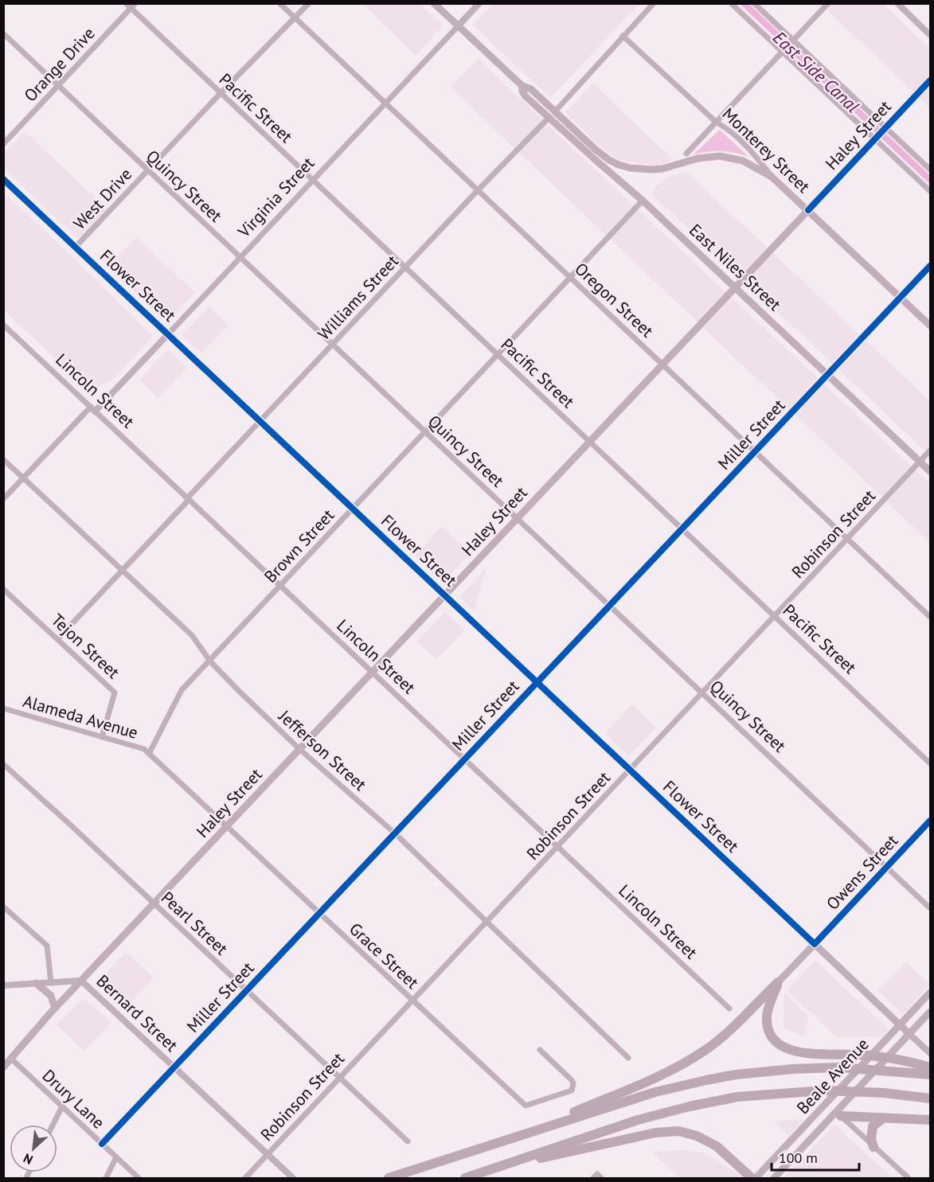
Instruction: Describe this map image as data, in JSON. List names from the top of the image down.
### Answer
{
  "streets": {
    "main road": [
      "Haley Street",
      "Monterey Street",
      "East Niles Street",
      "Flower Street",
      "Owens Street",
      "Beale Avenue"
    ],
    "street": [
      "Orange Drive",
      "Pacific Street",
      "Quincy Street",
      "Virginia Street",
      "West Drive",
      "Williams Street",
      "Oregon Street",
      "Lincoln Street",
      "Miller Street",
      "Robinson Street",
      "Brown Street",
      "Tejon Street",
      "Alameda Avenue",
      "Jefferson Street",
      "Pearl Street",
      "Grace Street",
      "Bernard Street",
      "Drury Lane"
    ]
  },
  "crossings": [
    ["Orange Drive", "Pacific Street"],
    ["Orange Drive", "Quincy Street"],
    ["Pacific Street", "Haley Street"],
    ["Pacific Street", "Virginia Street"],
    ["Pacific Street", "West Drive"],
    ["Pacific Street", "Williams Street"],
    ["Pacific Street", "Miller Street"],
    ["Pacific Street", "Robinson Street"],
    ["Pacific Street", "Brown Street"],
    ["Haley Street", "Monterey Street"],
    ["Haley Street", "Quincy Street"],
    ["Haley Street", "East Niles Street"],
    ["Haley Street", "Flower Street"],
    ["Haley Street", "Oregon Street"],
    ["Haley Street", "Lincoln Street"],
    ["Haley Street", "Jefferson Street"],
    ["Haley Street", "Pearl Street"],
    ["Haley Street", "Grace Street"],
    ["Haley Street", "Bernard Street"],
    ["Haley Street", "Drury Lane"],
    ["Monterey Street", "East Niles Street"],
    ["Monterey Street", "Williams Street"],
    ["Monterey Street", "Miller Street"],
    ["Quincy Street", "Virginia Street"],
    ["Quincy Street", "West Drive"],
    ["Quincy Street", "Williams Street"],
    ["Quincy Street", "Miller Street"],
    ["Quincy Street", "Robinson Street"],
    ["Quincy Street", "Brown Street"],
    ["Quincy Street", "Owens Street"],
    ["Virginia Street", "East Niles Street"],
    ["Virginia Street", "Flower Street"],
    ["Virginia Street", "Oregon Street"],
    ["Virginia Street", "Lincoln Street"],
    ["Virginia Street", "Jefferson Street"],
    ["West Drive", "Flower Street"],
    ["West Drive", "Oregon Street"],
    ["East Niles Street", "Williams Street"],
    ["East Niles Street", "Miller Street"],
    ["East Niles Street", "Robinson Street"],
    ["East Niles Street", "Brown Street"],
    ["Flower Street", "Williams Street"],
    ["Flower Street", "Miller Street"],
    ["Flower Street", "Robinson Street"],
    ["Flower Street", "Brown Street"],
    ["Flower Street", "Owens Street"],
    ["Flower Street", "Beale Avenue"],
    ["Williams Street", "Oregon Street"],
    ["Williams Street", "Lincoln Street"],
    ["Williams Street", "Tejon Street"],
    ["Williams Street", "Jefferson Street"],
    ["Oregon Street", "Miller Street"],
    ["Oregon Street", "Robinson Street"],
    ["Oregon Street", "Brown Street"],
    ["Lincoln Street", "Miller Street"],
    ["Lincoln Street", "Robinson Street"],
    ["Lincoln Street", "Brown Street"],
    ["Miller Street", "Jefferson Street"],
    ["Miller Street", "Pearl Street"],
    ["Miller Street", "Grace Street"],
    ["Miller Street", "Bernard Street"],
    ["Miller Street", "Drury Lane"],
    ["Robinson Street", "Jefferson Street"],
    ["Robinson Street", "Pearl Street"],
    ["Robinson Street", "Grace Street"],
    ["Robinson Street", "Bernard Street"],
    ["Brown Street", "Alameda Avenue"],
    ["Brown Street", "Jefferson Street"],
    ["Brown Street", "Grace Street"],
    ["Tejon Street", "Alameda Avenue"],
    ["Alameda Avenue", "Grace Street"]
  ],
  "water": ["East Side Canal"],
  "scale_bar": "100 m",
  "north": "bottom left"
}
